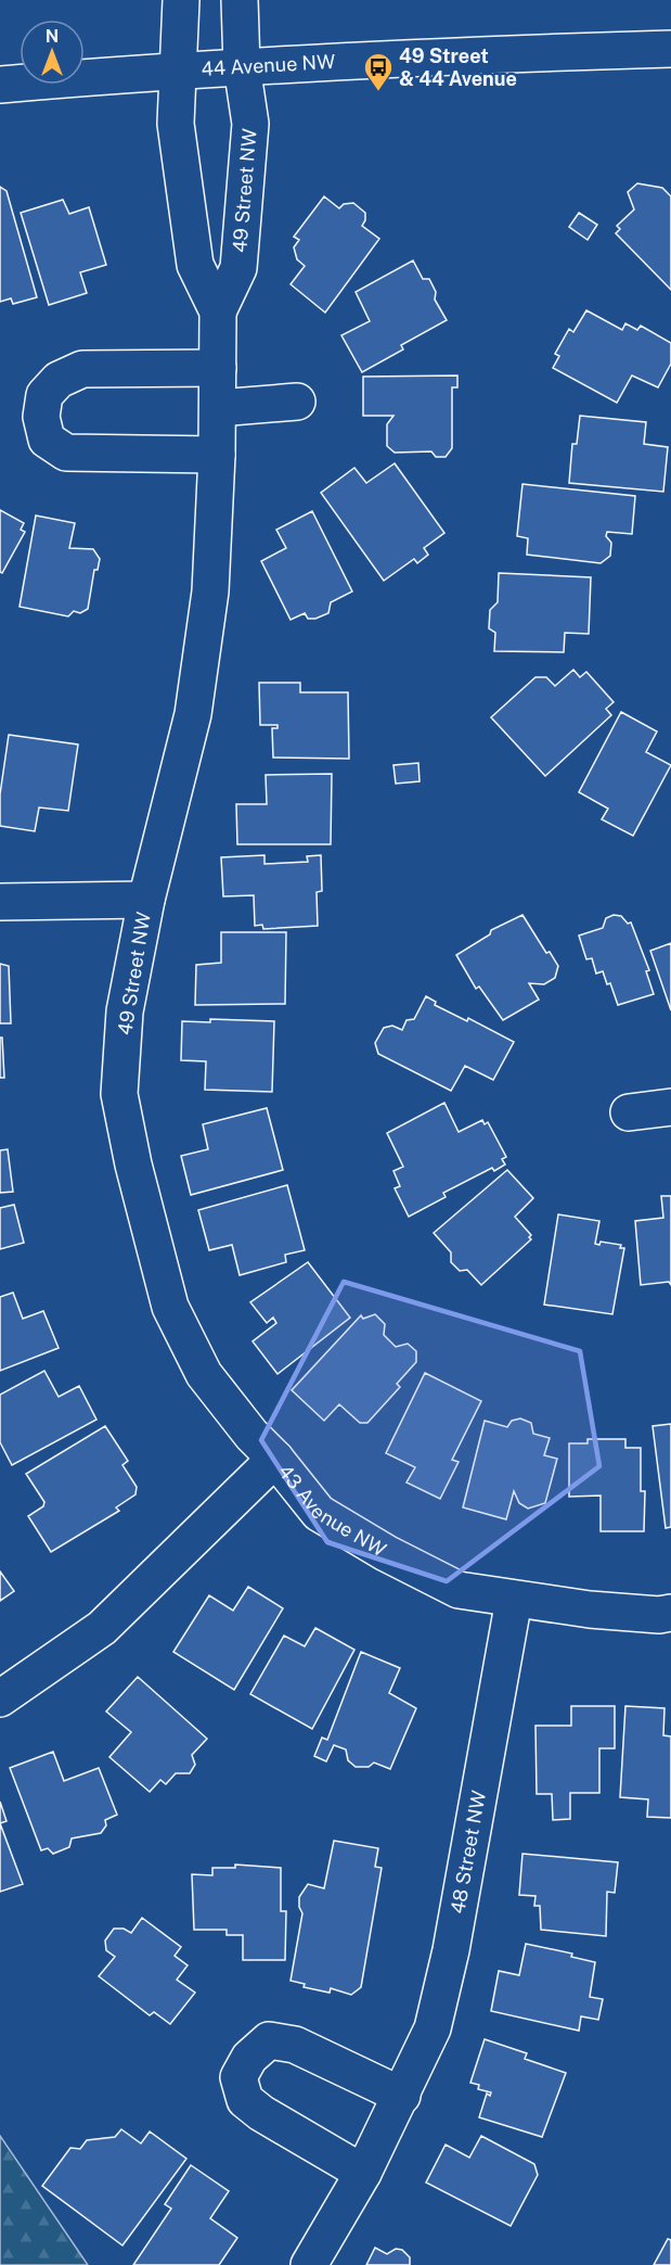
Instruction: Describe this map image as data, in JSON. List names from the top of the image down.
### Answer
{
  "streets": {
    "street": [
      "44 Avenue NW",
      "49 Street NW",
      "43 Avenue NW",
      "48 Street NW"
    ]
  },
  "crossings": [
    ["44 Avenue NW", "49 Street NW"],
    ["49 Street NW", "43 Avenue NW"],
    ["43 Avenue NW", "48 Street NW"]
  ],
  "places": {
    "bus stop": ["49 Street & 44 Avenue"]
  },
  "north": "top"
}
